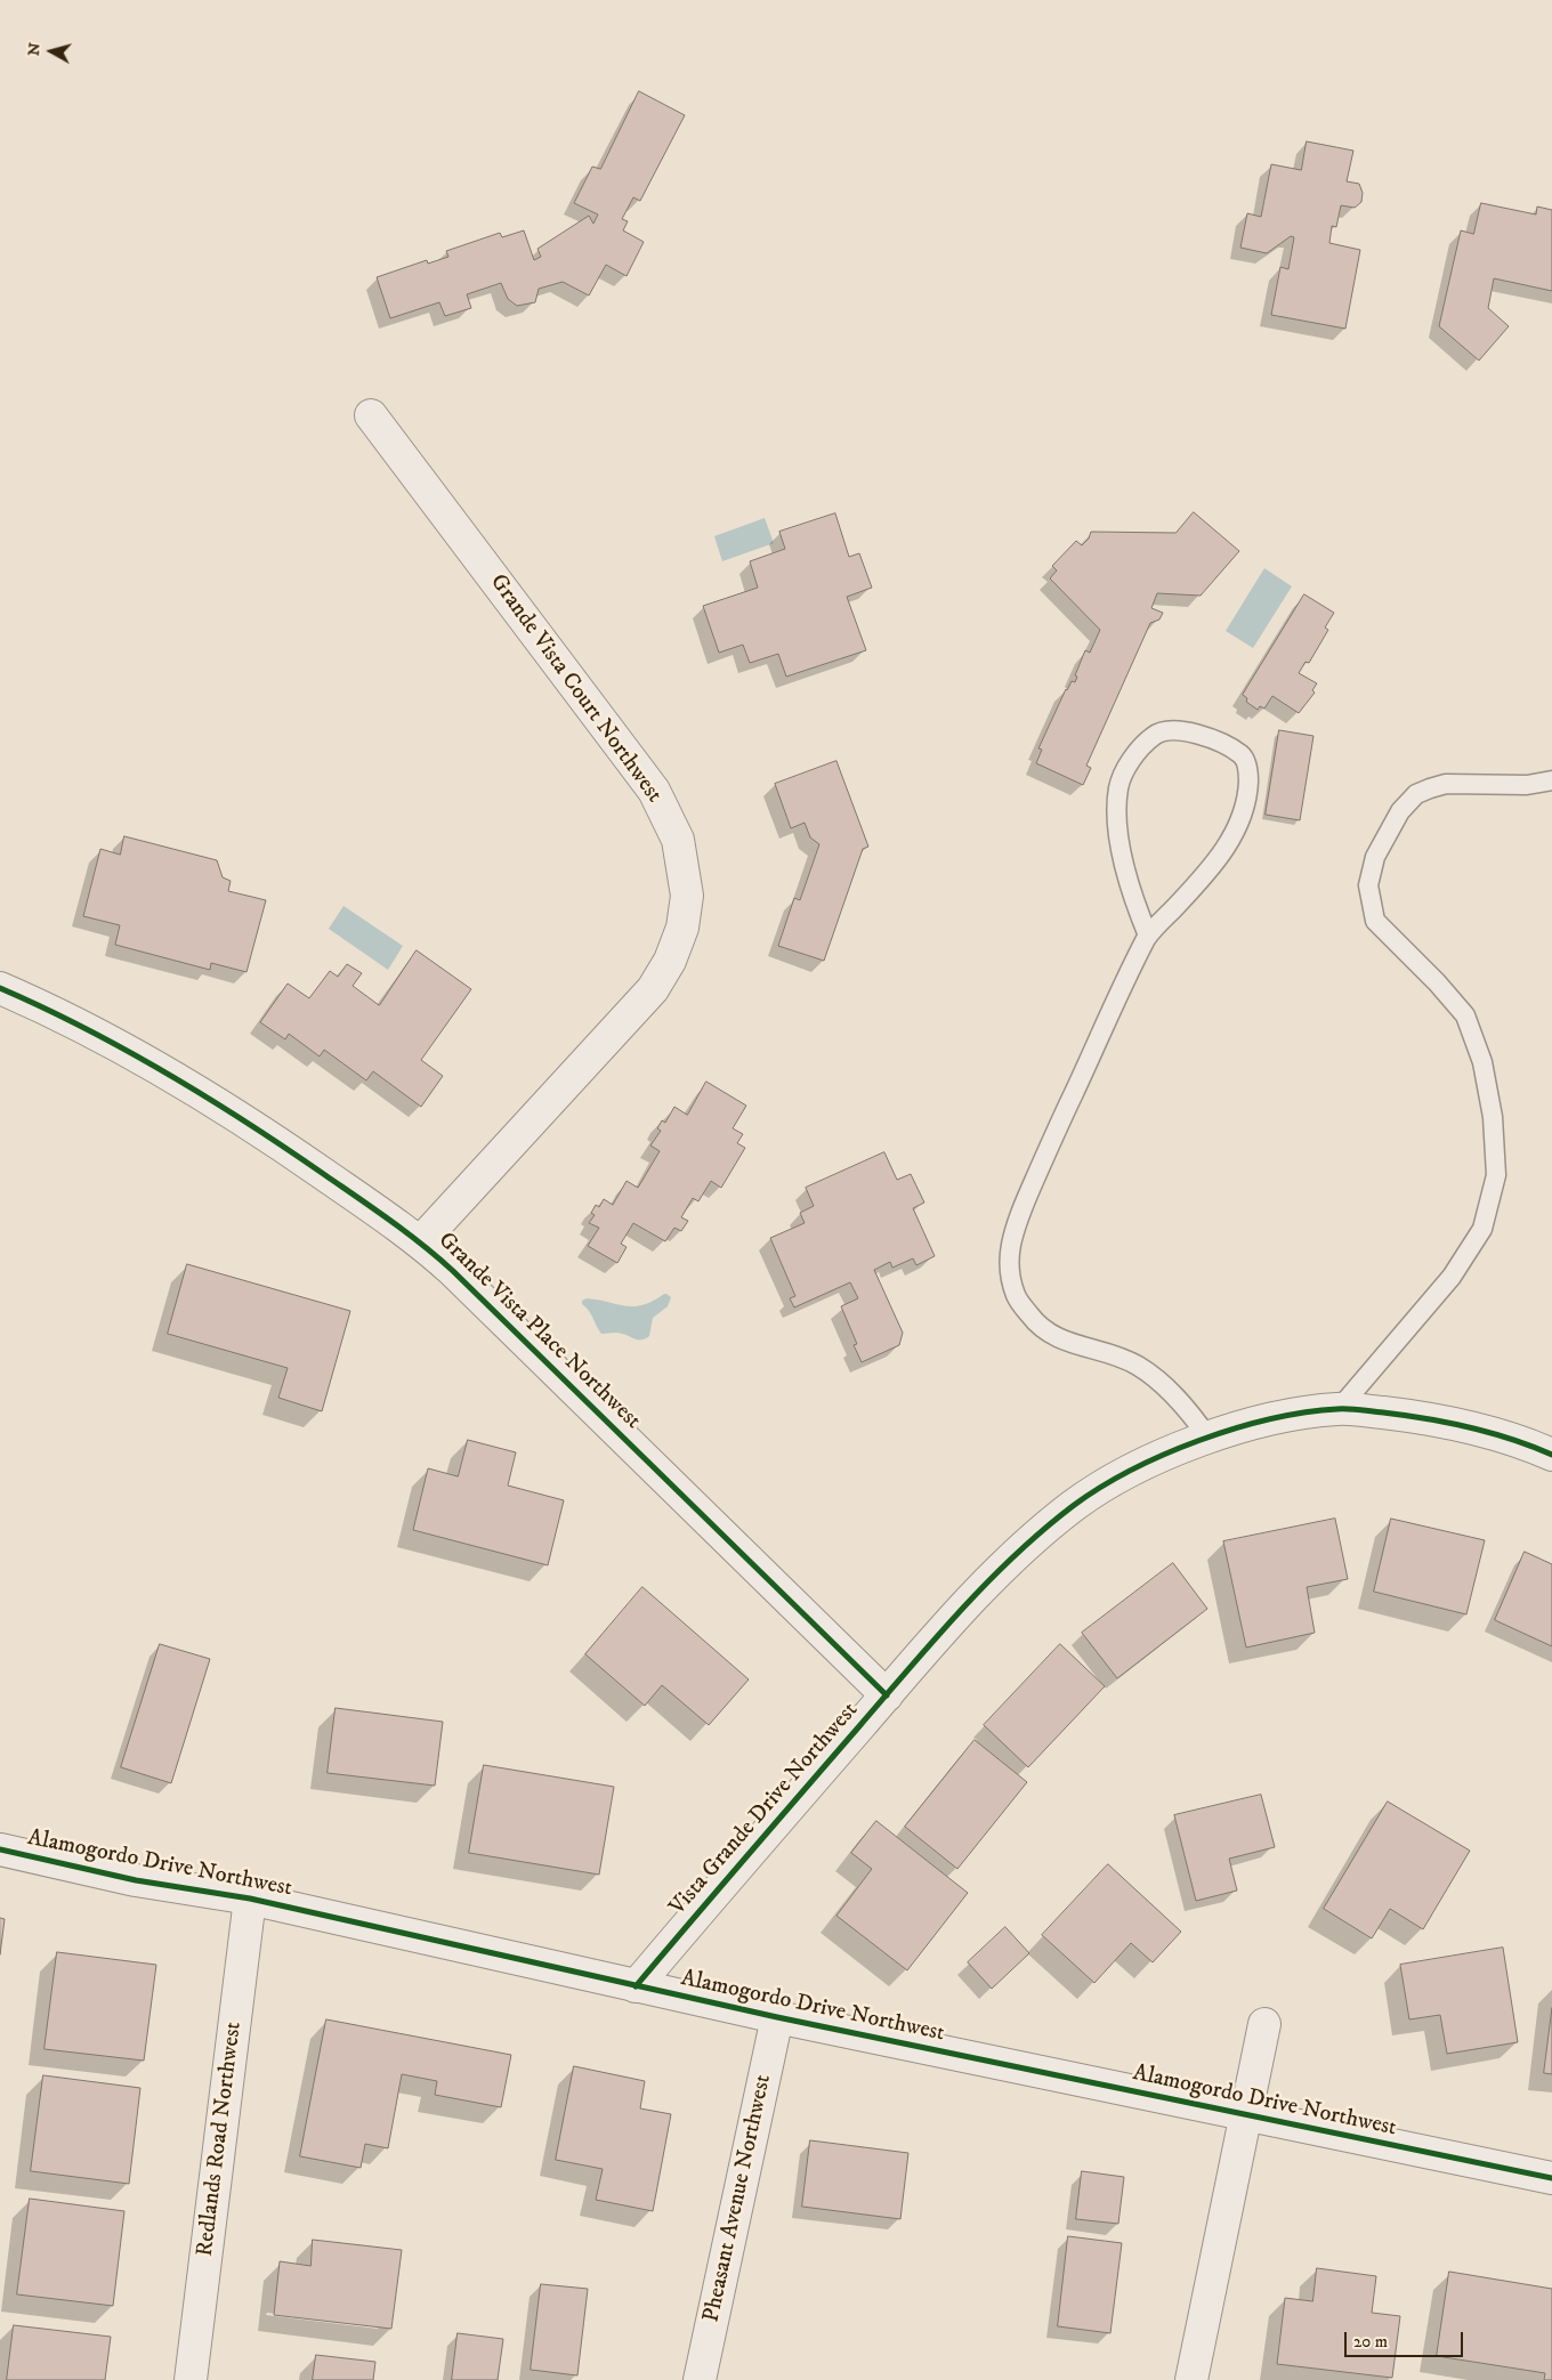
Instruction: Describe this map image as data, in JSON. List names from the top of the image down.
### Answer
{
  "streets": {
    "street": [
      "Grande Vista Court Northwest",
      "Grande Vista Place Northwest",
      "Vista Grande Drive Northwest",
      "Alamogordo Drive Northwest",
      "Redlands Road Northwest",
      "Pheasant Avenue Northwest"
    ]
  },
  "crossings": [
    ["Grande Vista Court Northwest", "Grande Vista Place Northwest"],
    ["Grande Vista Place Northwest", "Vista Grande Drive Northwest"],
    ["Vista Grande Drive Northwest", "Alamogordo Drive Northwest"],
    ["Alamogordo Drive Northwest", "Redlands Road Northwest"],
    ["Alamogordo Drive Northwest", "Pheasant Avenue Northwest"]
  ],
  "scale_bar": "20 m",
  "north": "left"
}
